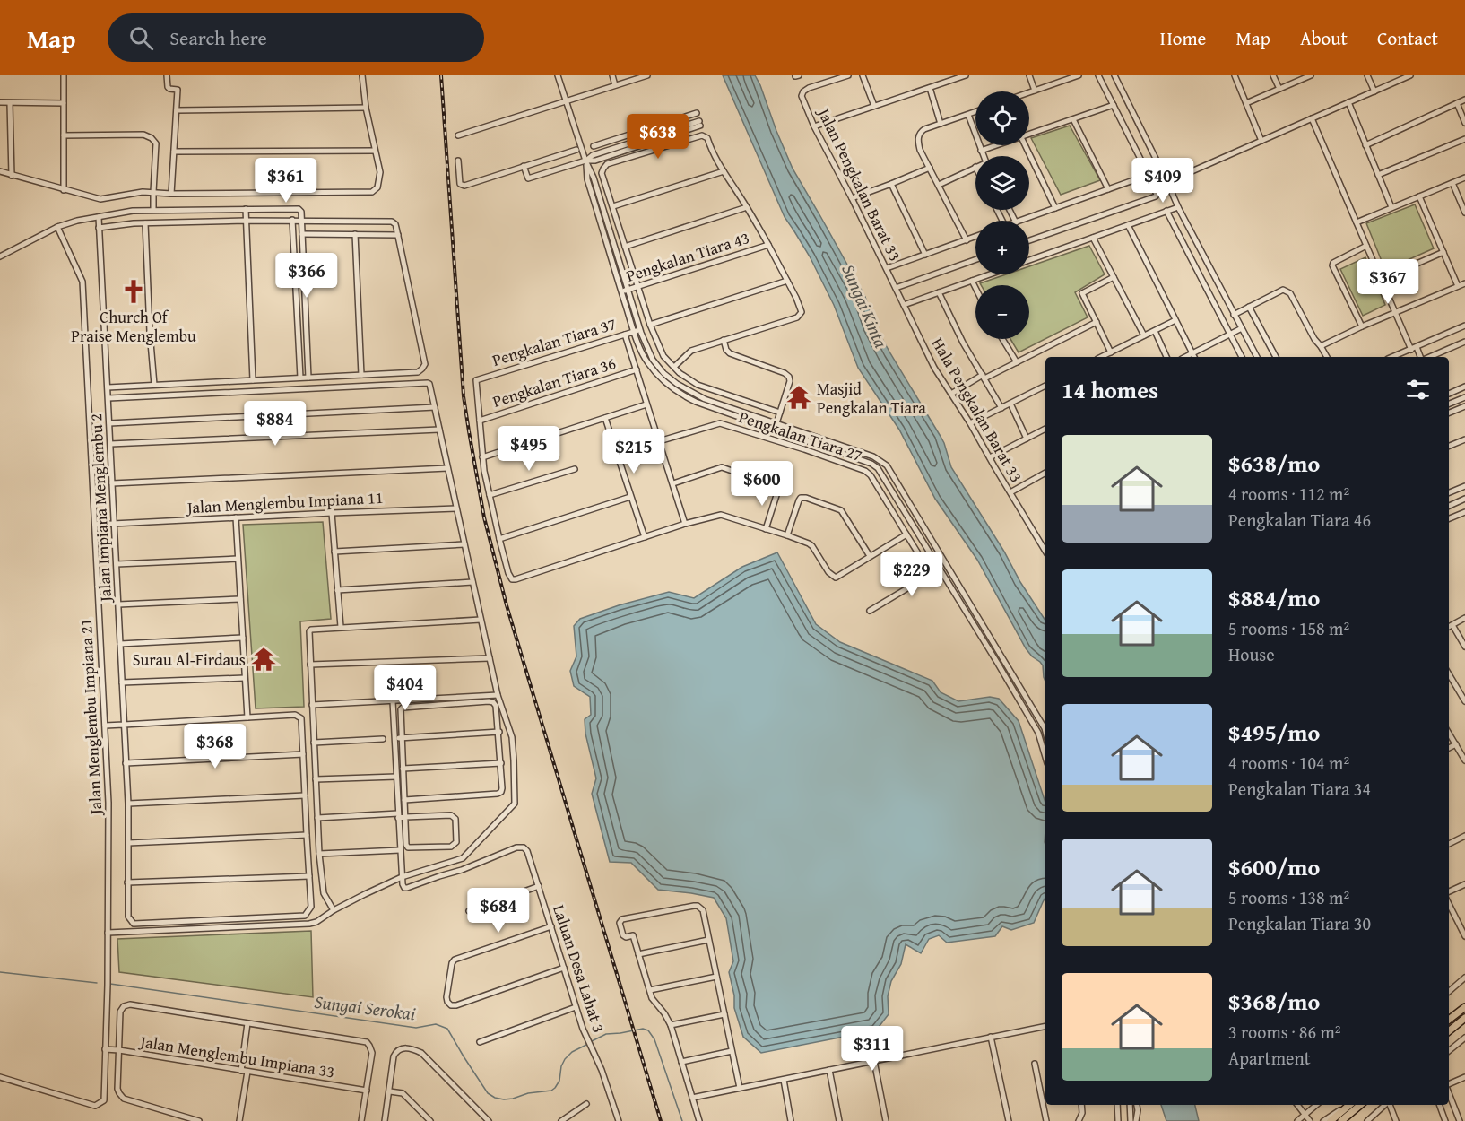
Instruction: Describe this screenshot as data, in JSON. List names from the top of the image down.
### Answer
{
  "streets": {
    "street": [
      "Jalan Pengkalan Barat 33",
      "Pengkalan Tiara 43",
      "Pengkalan Tiara 37",
      "Pengkalan Tiara 36",
      "Hala Pengkalan Barat 33",
      "Pengkalan Tiara 27",
      "Jalan Menglembu Impiana 11",
      "Jalan Impiana Menglembu 2",
      "Jalan Menglembu Impiana 21",
      "Laluan Desa Lahat 3",
      "Jalan Menglembu Impiana 33"
    ]
  },
  "crossings": [
    ["Jalan Pengkalan Barat 33", "Hala Pengkalan Barat 33"],
    ["Pengkalan Tiara 37", "Pengkalan Tiara 36"],
    ["Jalan Menglembu Impiana 11", "Jalan Impiana Menglembu 2"],
    ["Jalan Menglembu Impiana 11", "Jalan Menglembu Impiana 21"],
    ["Jalan Menglembu Impiana 21", "Jalan Menglembu Impiana 33"]
  ],
  "water": ["Sungai Kinta", "Sungai Serokai"],
  "places": {
    "church": ["Church Of Praise Menglembu"],
    "temple": ["Masjid Pengkalan Tiara", "Surau Al-Firdaus"]
  },
  "page": {
    "header": "Map",
    "search": "Search here",
    "nav": [
      "Home",
      "Map",
      "About",
      "Contact"
    ],
    "map_buttons": ["+", "−"],
    "price": [
      "$638",
      "$361",
      "$409",
      "$366",
      "$367",
      "$884",
      "$495",
      "$215",
      "$600",
      "$229",
      "$404",
      "$368",
      "$684",
      "$311"
    ],
    "heading": "14 homes",
    "list": [
      {
        "name": "$638/mo",
        "note": "4 rooms · 112 m² · Pengkalan Tiara 46"
      },
      {
        "name": "$884/mo",
        "note": "5 rooms · 158 m² · House"
      },
      {
        "name": "$495/mo",
        "note": "4 rooms · 104 m² · Pengkalan Tiara 34"
      },
      {
        "name": "$600/mo",
        "note": "5 rooms · 138 m² · Pengkalan Tiara 30"
      },
      {
        "name": "$368/mo",
        "note": "3 rooms · 86 m² · Apartment"
      }
    ]
  }
}
